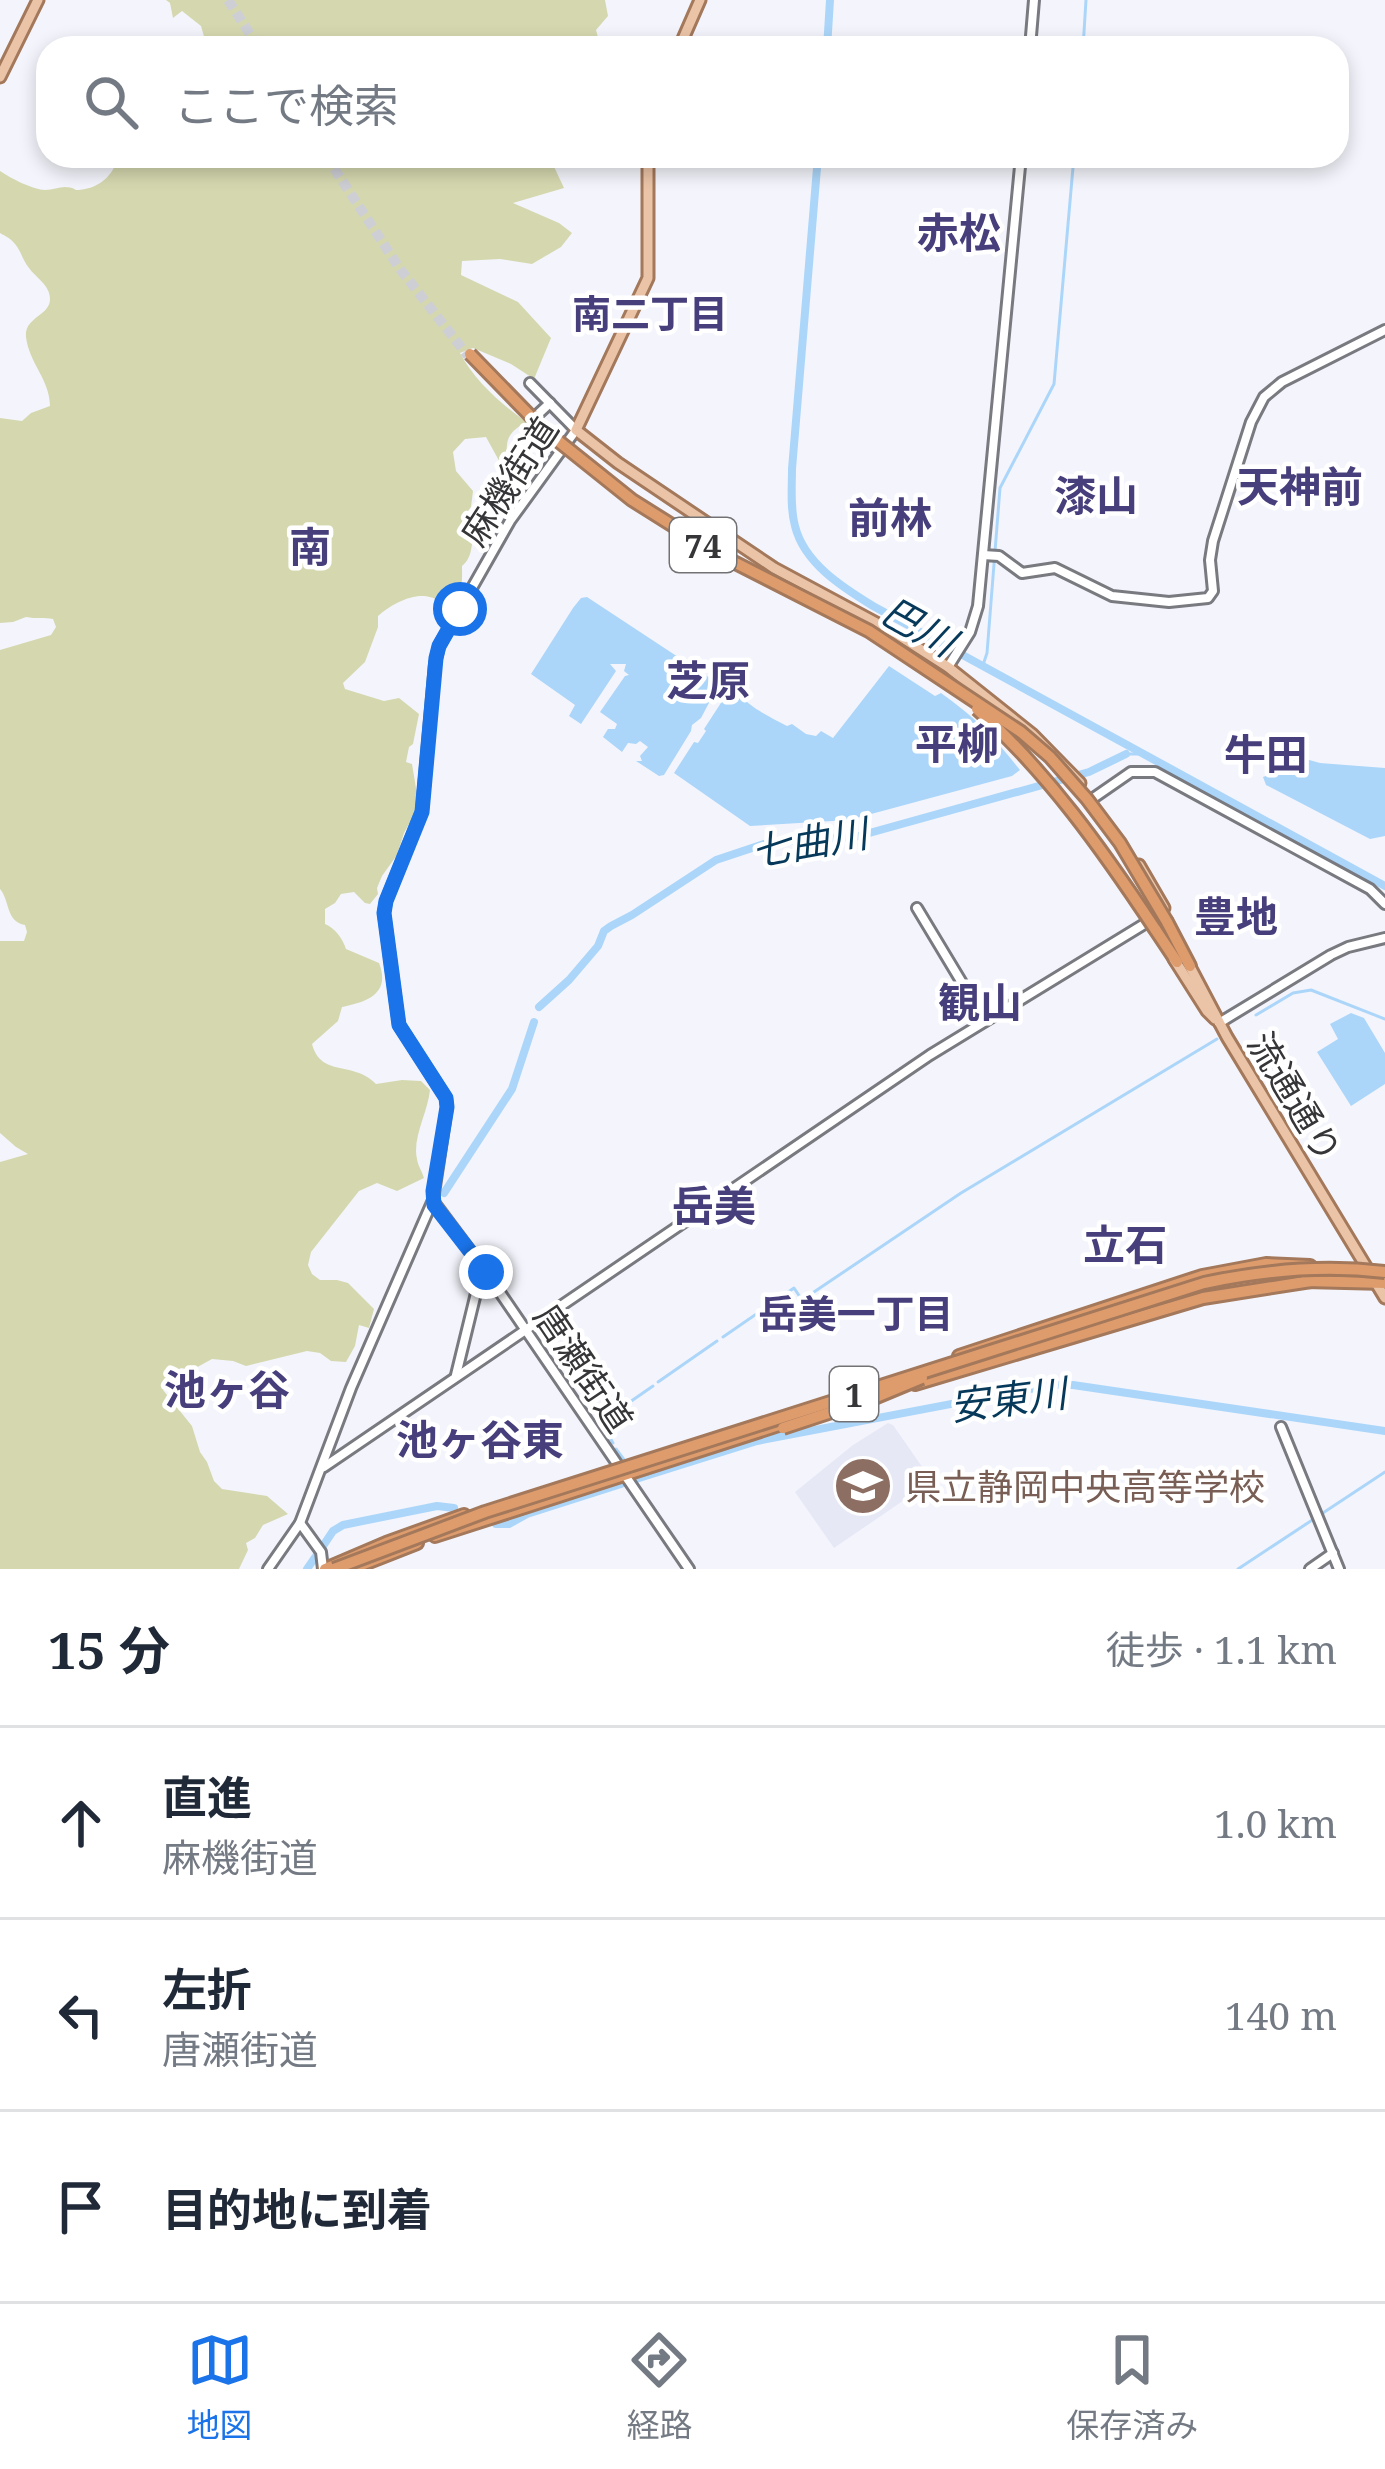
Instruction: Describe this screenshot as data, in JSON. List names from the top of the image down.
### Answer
{
  "streets": {
    "highway": ["74", "1"],
    "main road": ["麻機街道", "流通通り"],
    "street": ["唐瀬街道"]
  },
  "crossings": [
    ["麻機街道", "74"],
    ["麻機街道", "唐瀬街道"],
    ["74", "流通通り"],
    ["流通通り", "1"],
    ["唐瀬街道", "1"]
  ],
  "districts": [
    "赤松",
    "南二丁目",
    "天神前",
    "漆山",
    "前林",
    "南",
    "芝原",
    "平柳",
    "牛田",
    "豊地",
    "観山",
    "岳美",
    "立石",
    "岳美一丁目",
    "池ヶ谷",
    "池ヶ谷東"
  ],
  "water": ["巴川", "七曲川", "安東川"],
  "places": {
    "school or university": ["県立静岡中央高等学校"]
  },
  "page": {
    "search": "ここで検索",
    "heading": ["15 分", "徒歩 · 1.1 km"],
    "list": [
      ["直進", "麻機街道", "1.0 km"],
      ["左折", "唐瀬街道", "140 m"],
      "目的地に到着"
    ],
    "nav": ["地図", "経路", "保存済み"]
  }
}
